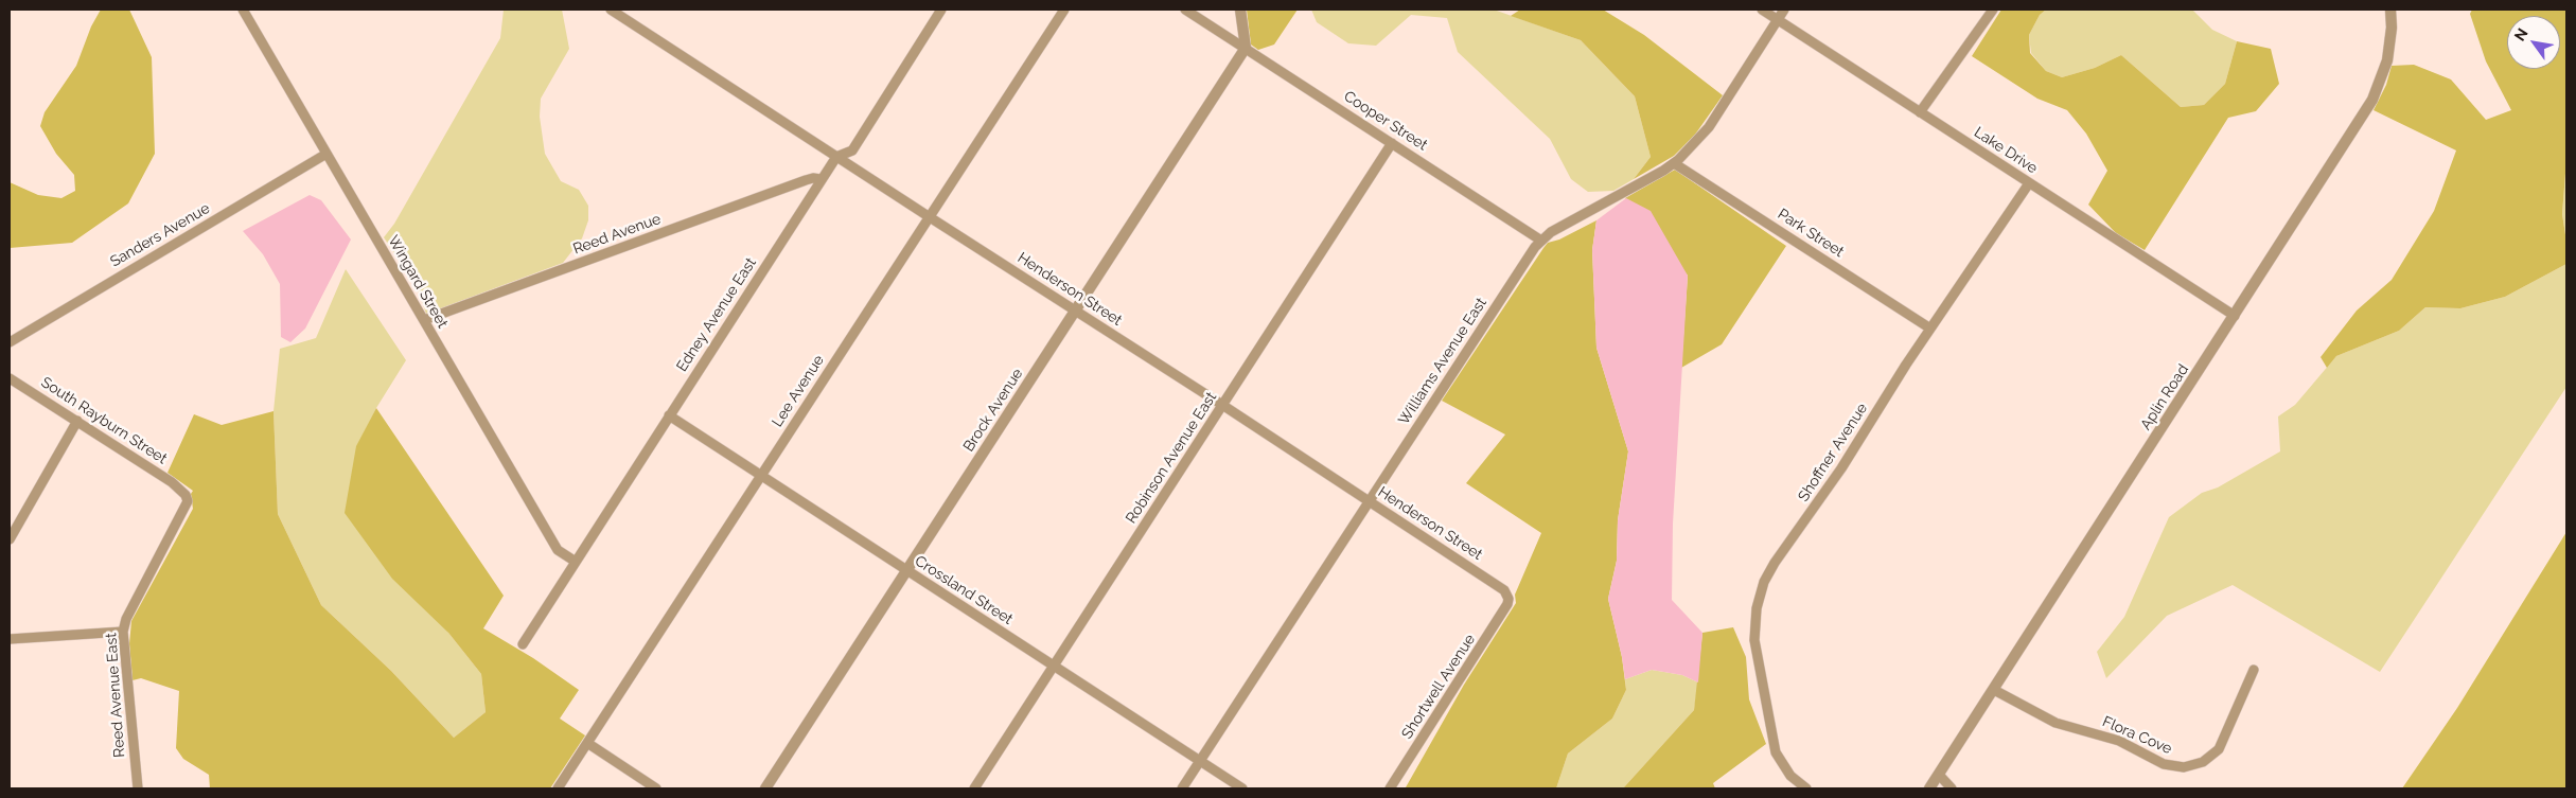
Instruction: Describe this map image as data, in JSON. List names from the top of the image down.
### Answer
{
  "streets": {
    "street": [
      "Cooper Street",
      "Lake Drive",
      "Park Street",
      "Reed Avenue",
      "Sanders Avenue",
      "Wingard Street",
      "Henderson Street",
      "Edney Avenue East",
      "Williams Avenue East",
      "Lee Avenue",
      "Aplin Road",
      "Brock Avenue",
      "South Rayburn Street",
      "Shoffner Avenue",
      "Robinson Avenue East",
      "Crossland Street",
      "Shortwell Avenue",
      "Reed Avenue East",
      "Flora Cove"
    ]
  },
  "crossings": [
    ["Cooper Street", "Williams Avenue East"],
    ["Cooper Street", "Brock Avenue"],
    ["Cooper Street", "Robinson Avenue East"],
    ["Lake Drive", "Williams Avenue East"],
    ["Lake Drive", "Aplin Road"],
    ["Lake Drive", "Shoffner Avenue"],
    ["Park Street", "Williams Avenue East"],
    ["Park Street", "Shoffner Avenue"],
    ["Reed Avenue", "Wingard Street"],
    ["Reed Avenue", "Edney Avenue East"],
    ["Sanders Avenue", "Wingard Street"],
    ["Wingard Street", "Edney Avenue East"],
    ["Henderson Street", "Edney Avenue East"],
    ["Henderson Street", "Williams Avenue East"],
    ["Henderson Street", "Lee Avenue"],
    ["Henderson Street", "Brock Avenue"],
    ["Henderson Street", "Robinson Avenue East"],
    ["Henderson Street", "Shortwell Avenue"],
    ["Edney Avenue East", "Crossland Street"],
    ["Williams Avenue East", "Crossland Street"],
    ["Lee Avenue", "Crossland Street"],
    ["Aplin Road", "Flora Cove"],
    ["Brock Avenue", "Crossland Street"],
    ["South Rayburn Street", "Reed Avenue East"],
    ["Robinson Avenue East", "Crossland Street"]
  ],
  "north": "top left"
}
